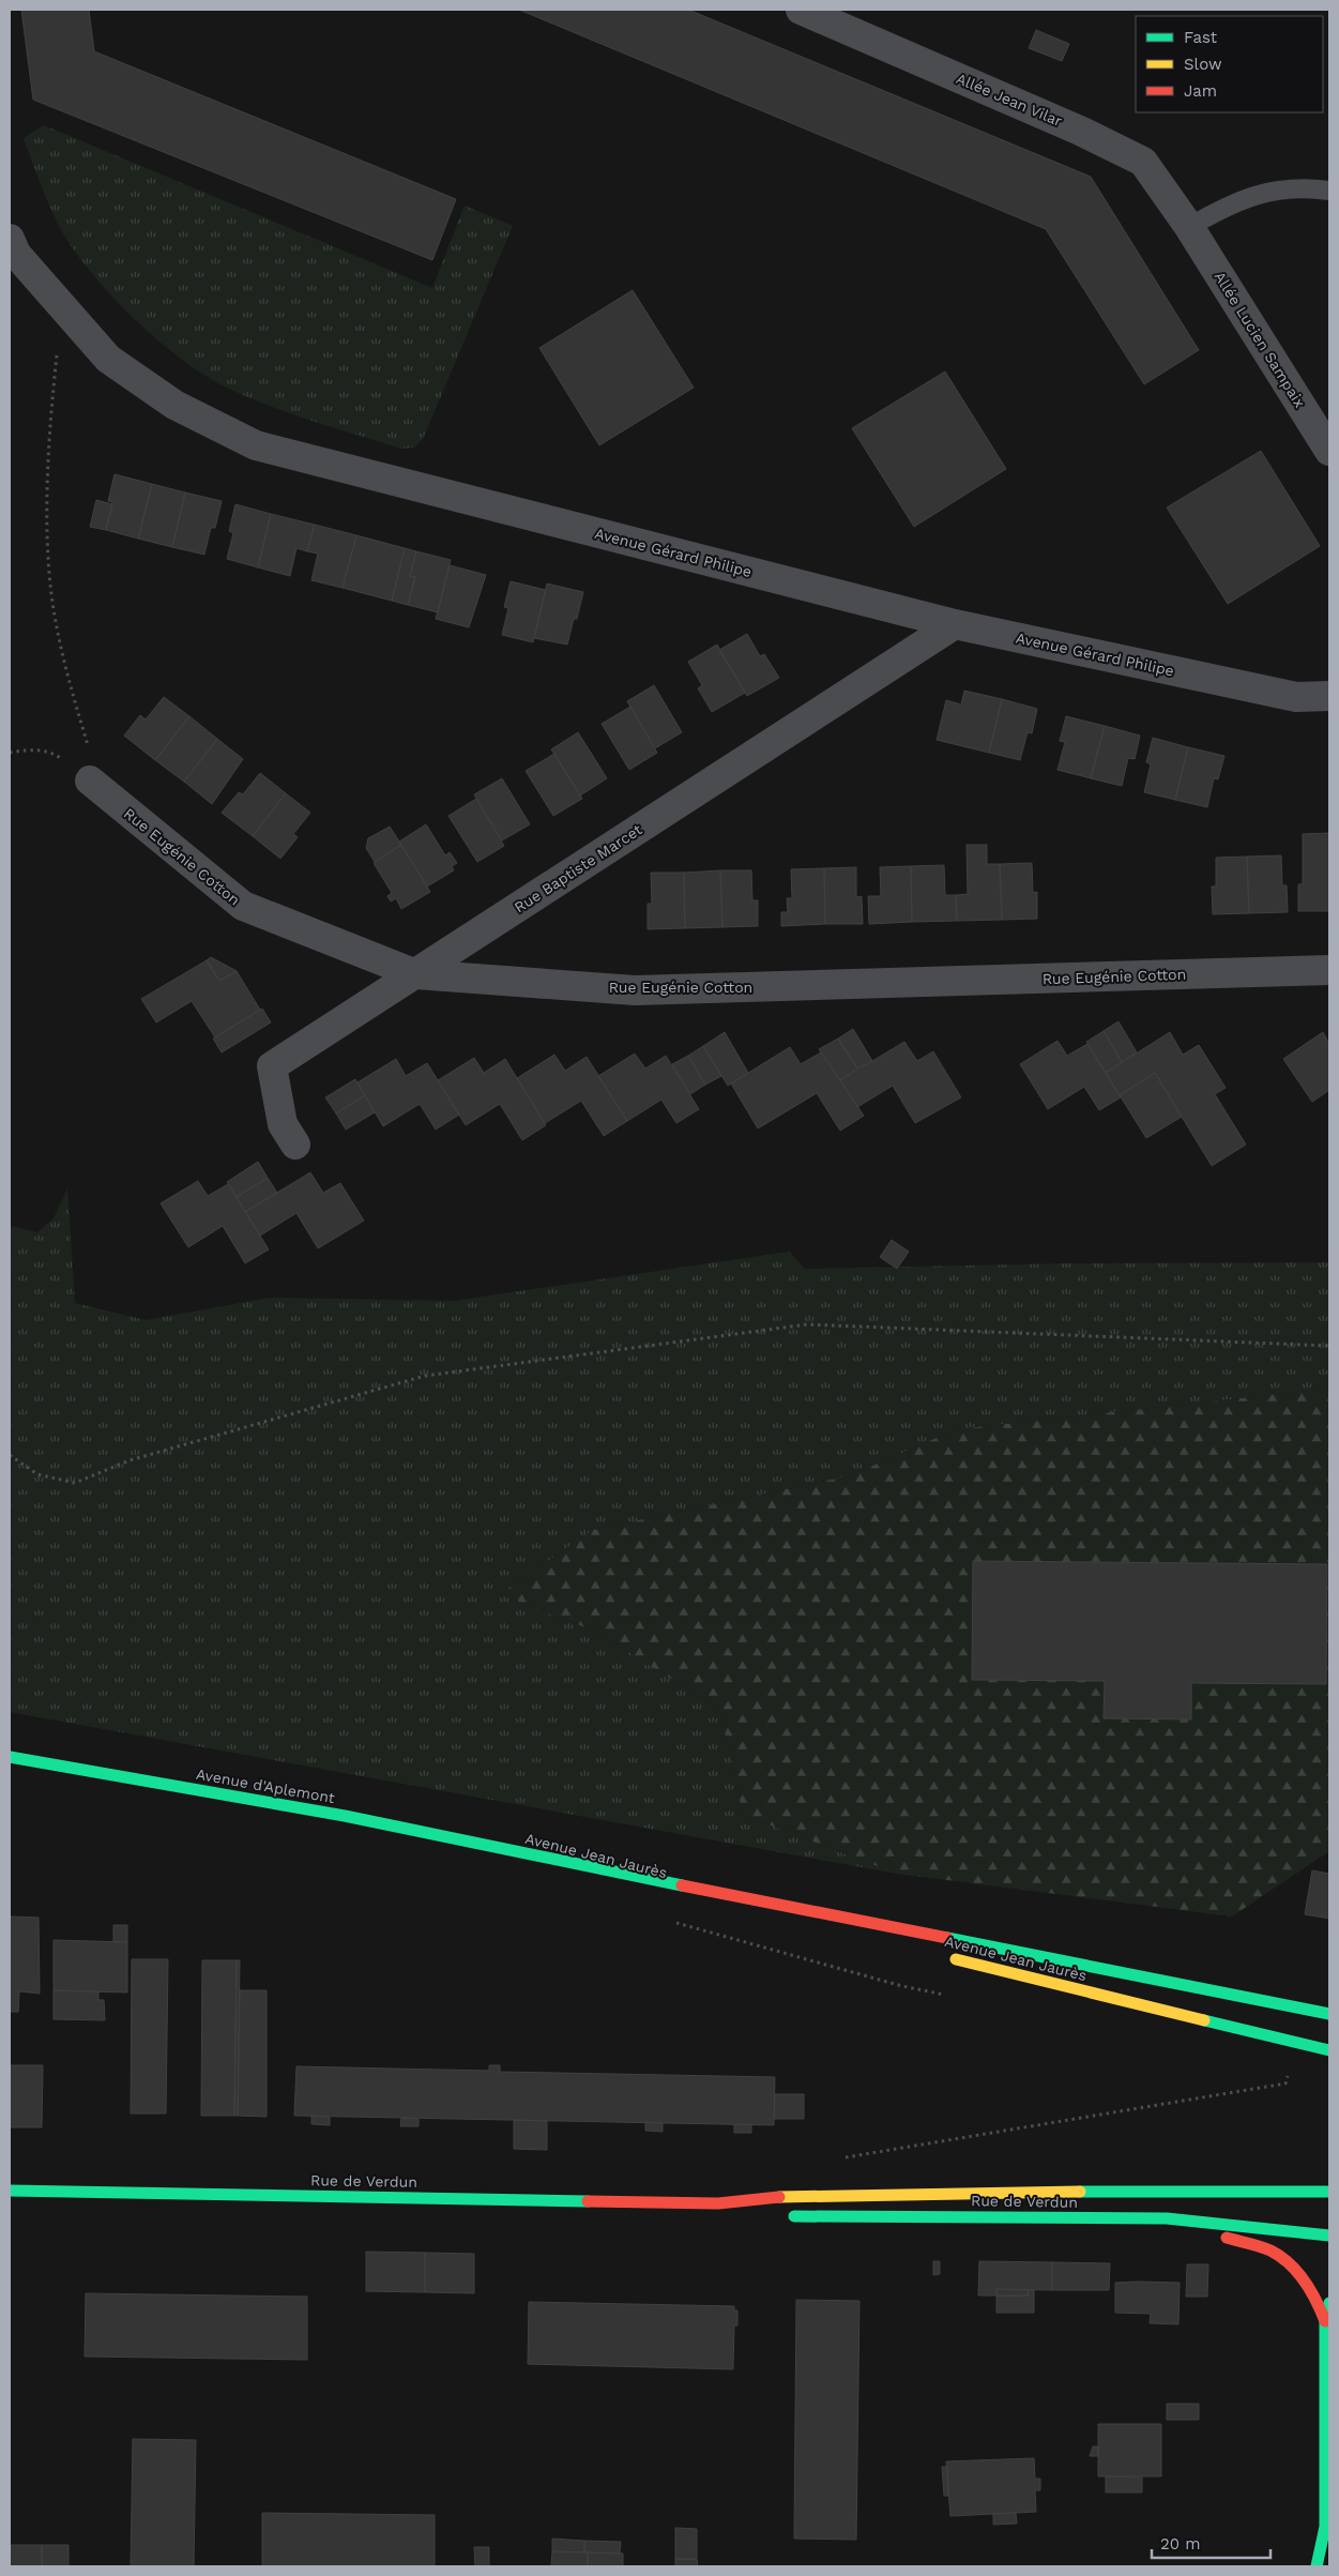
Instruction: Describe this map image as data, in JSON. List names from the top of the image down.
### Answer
{
  "streets": {
    "main road": ["Avenue d'Aplemont", "Avenue Jean Jaurès", "Rue de Verdun"],
    "street": [
      "Allée Jean Vilar",
      "Allée Lucien Sampaix",
      "Avenue Gérard Philipe",
      "Rue Eugénie Cotton",
      "Rue Baptiste Marcet"
    ]
  },
  "crossings": [
    ["Allée Jean Vilar", "Allée Lucien Sampaix"],
    ["Avenue Gérard Philipe", "Rue Baptiste Marcet"],
    ["Rue Eugénie Cotton", "Rue Baptiste Marcet"],
    ["Avenue d'Aplemont", "Avenue Jean Jaurès"]
  ],
  "legend": ["Fast", "Slow", "Jam"],
  "scale_bar": "20 m"
}
